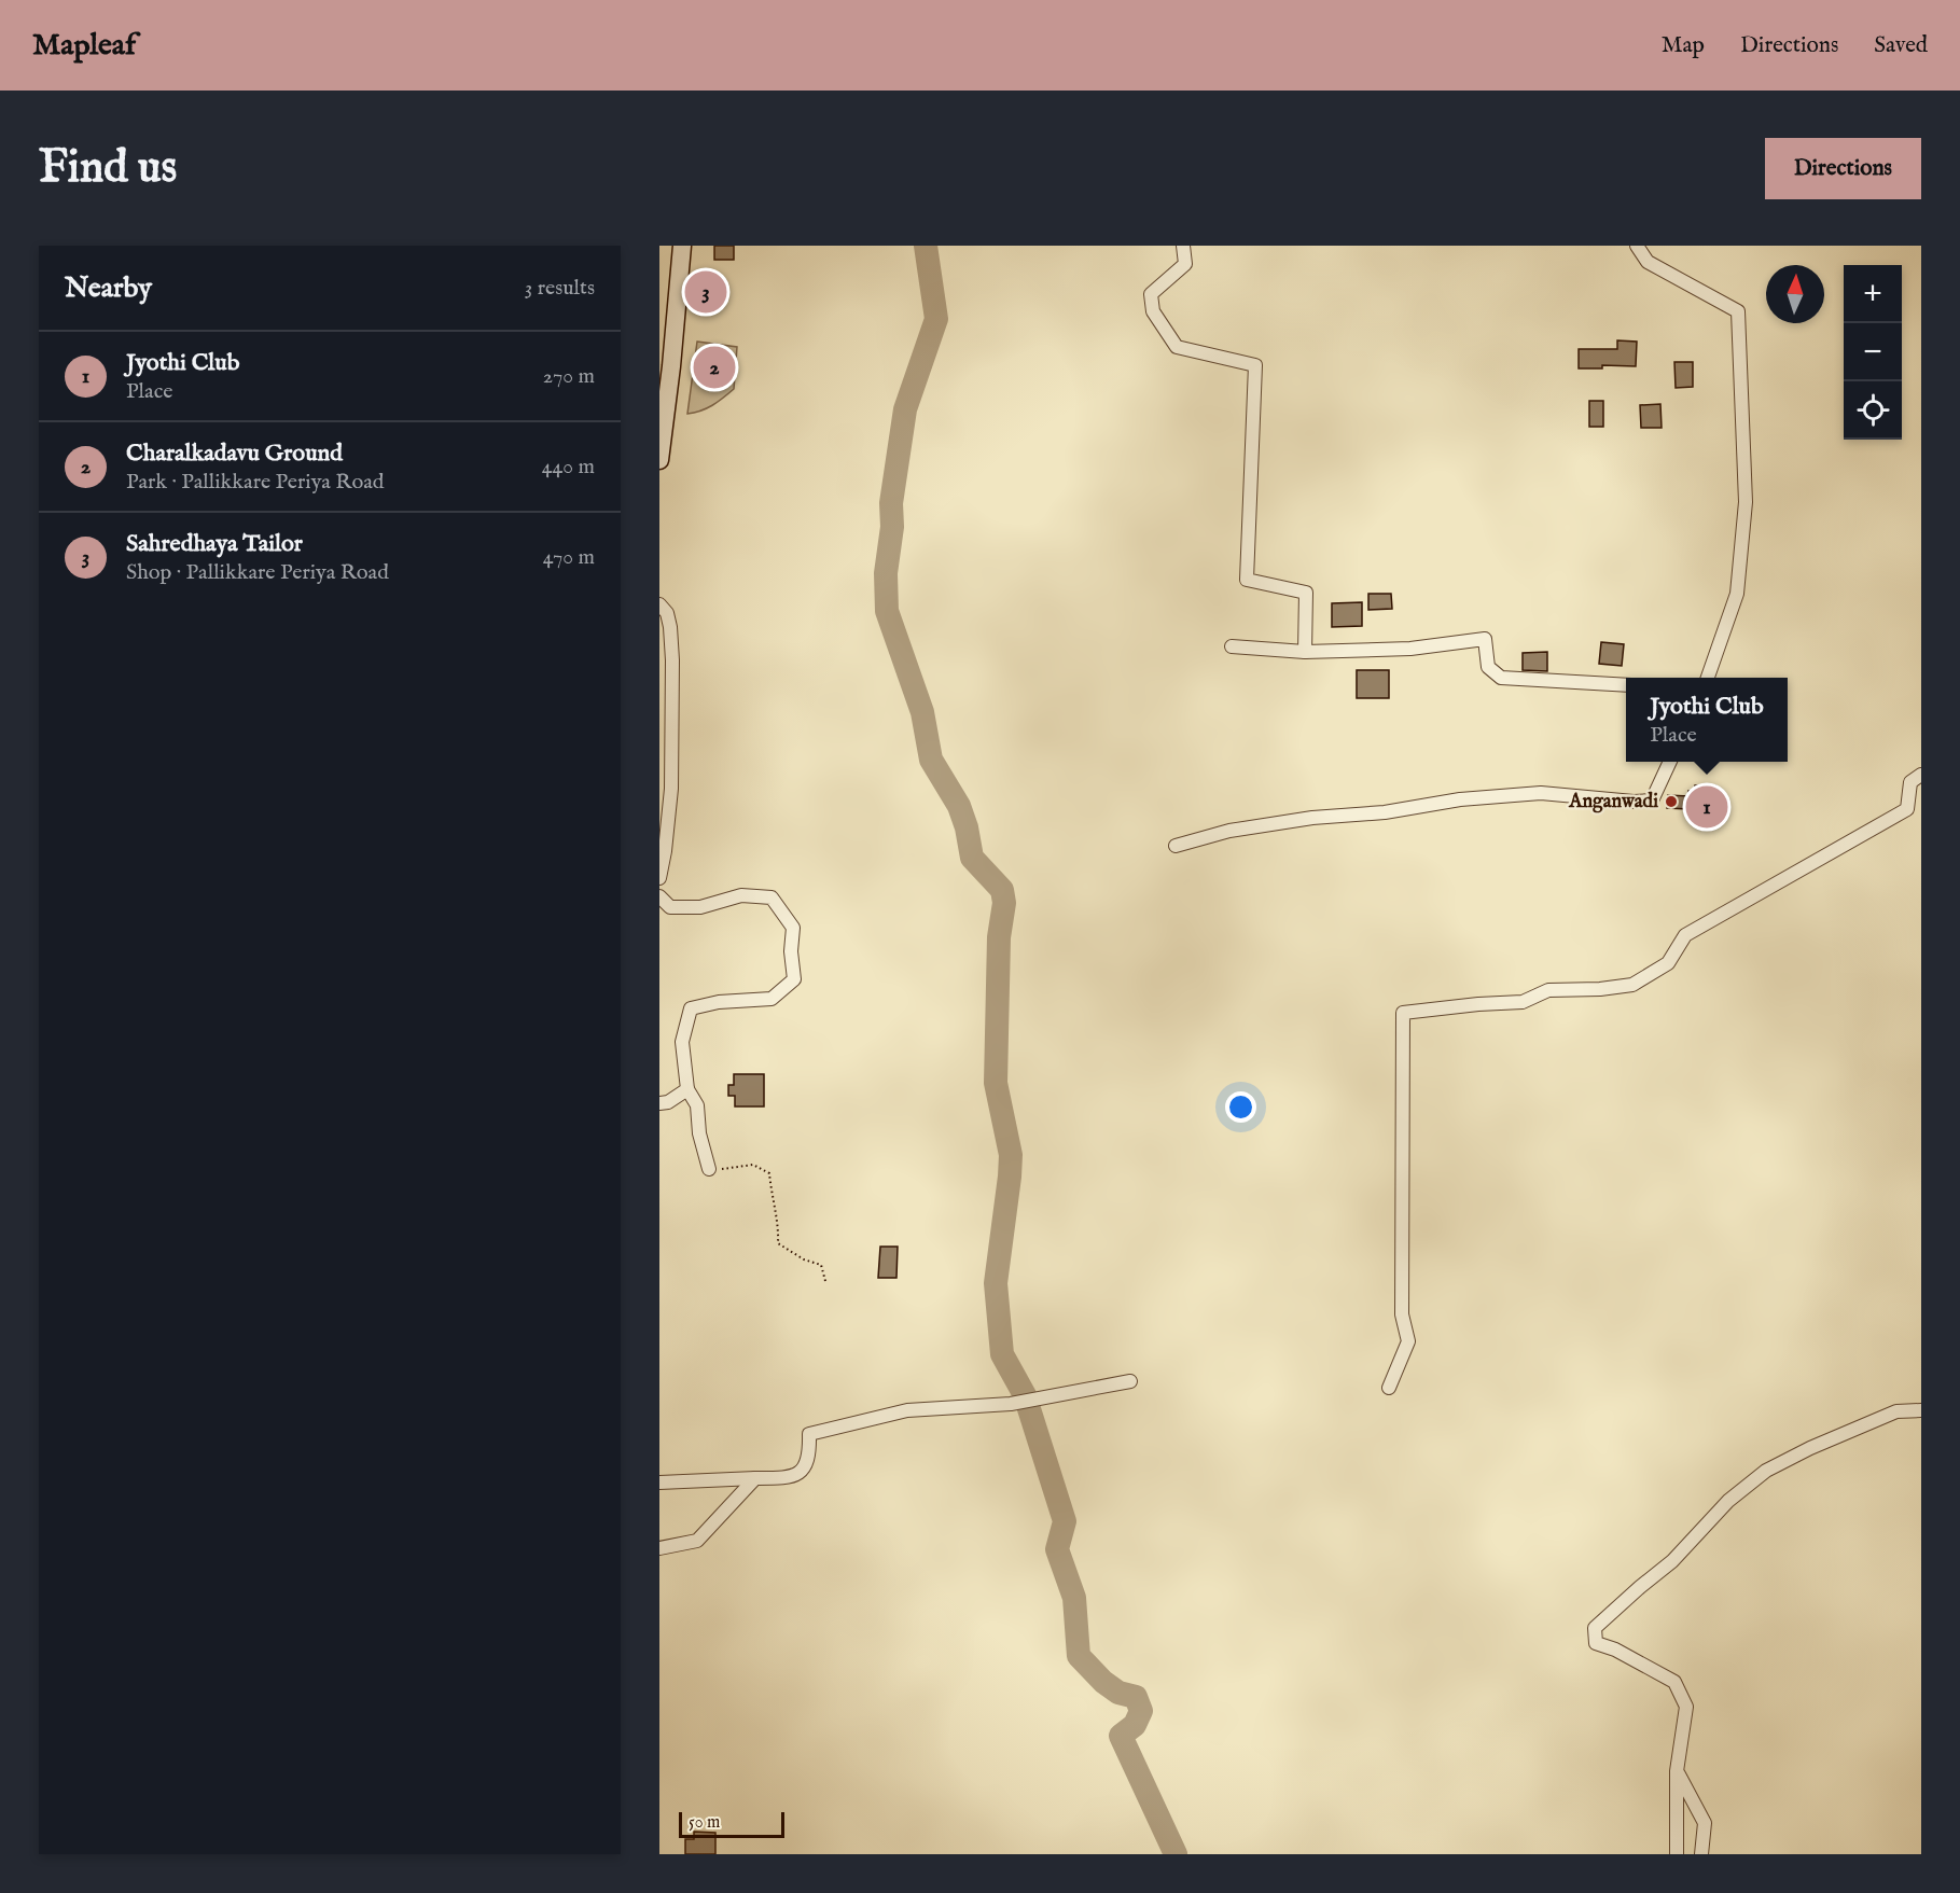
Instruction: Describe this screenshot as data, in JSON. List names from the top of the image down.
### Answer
{
  "places": ["Anganwadi"],
  "scale_bar": "50 m",
  "north": "top",
  "page": {
    "header": "Mapleaf",
    "nav": ["Map", "Directions", "Saved"],
    "buttons": "Directions",
    "title": "Find us",
    "heading": ["Nearby", "3 results"],
    "map_buttons": ["+", "−"],
    "pins": ["3", "2", "1"],
    "list": [
      {
        "mark": "1",
        "name": "Jyothi Club",
        "note": "Place",
        "value": "270 m"
      },
      {
        "mark": "2",
        "name": "Charalkadavu Ground",
        "note": "Park · Pallikkare Periya Road",
        "value": "440 m"
      },
      {
        "mark": "3",
        "name": "Sahredhaya Tailor",
        "note": "Shop · Pallikkare Periya Road",
        "value": "470 m"
      }
    ],
    "popup": ["Jyothi Club", "Place"],
    "scale": "50 m"
  }
}
